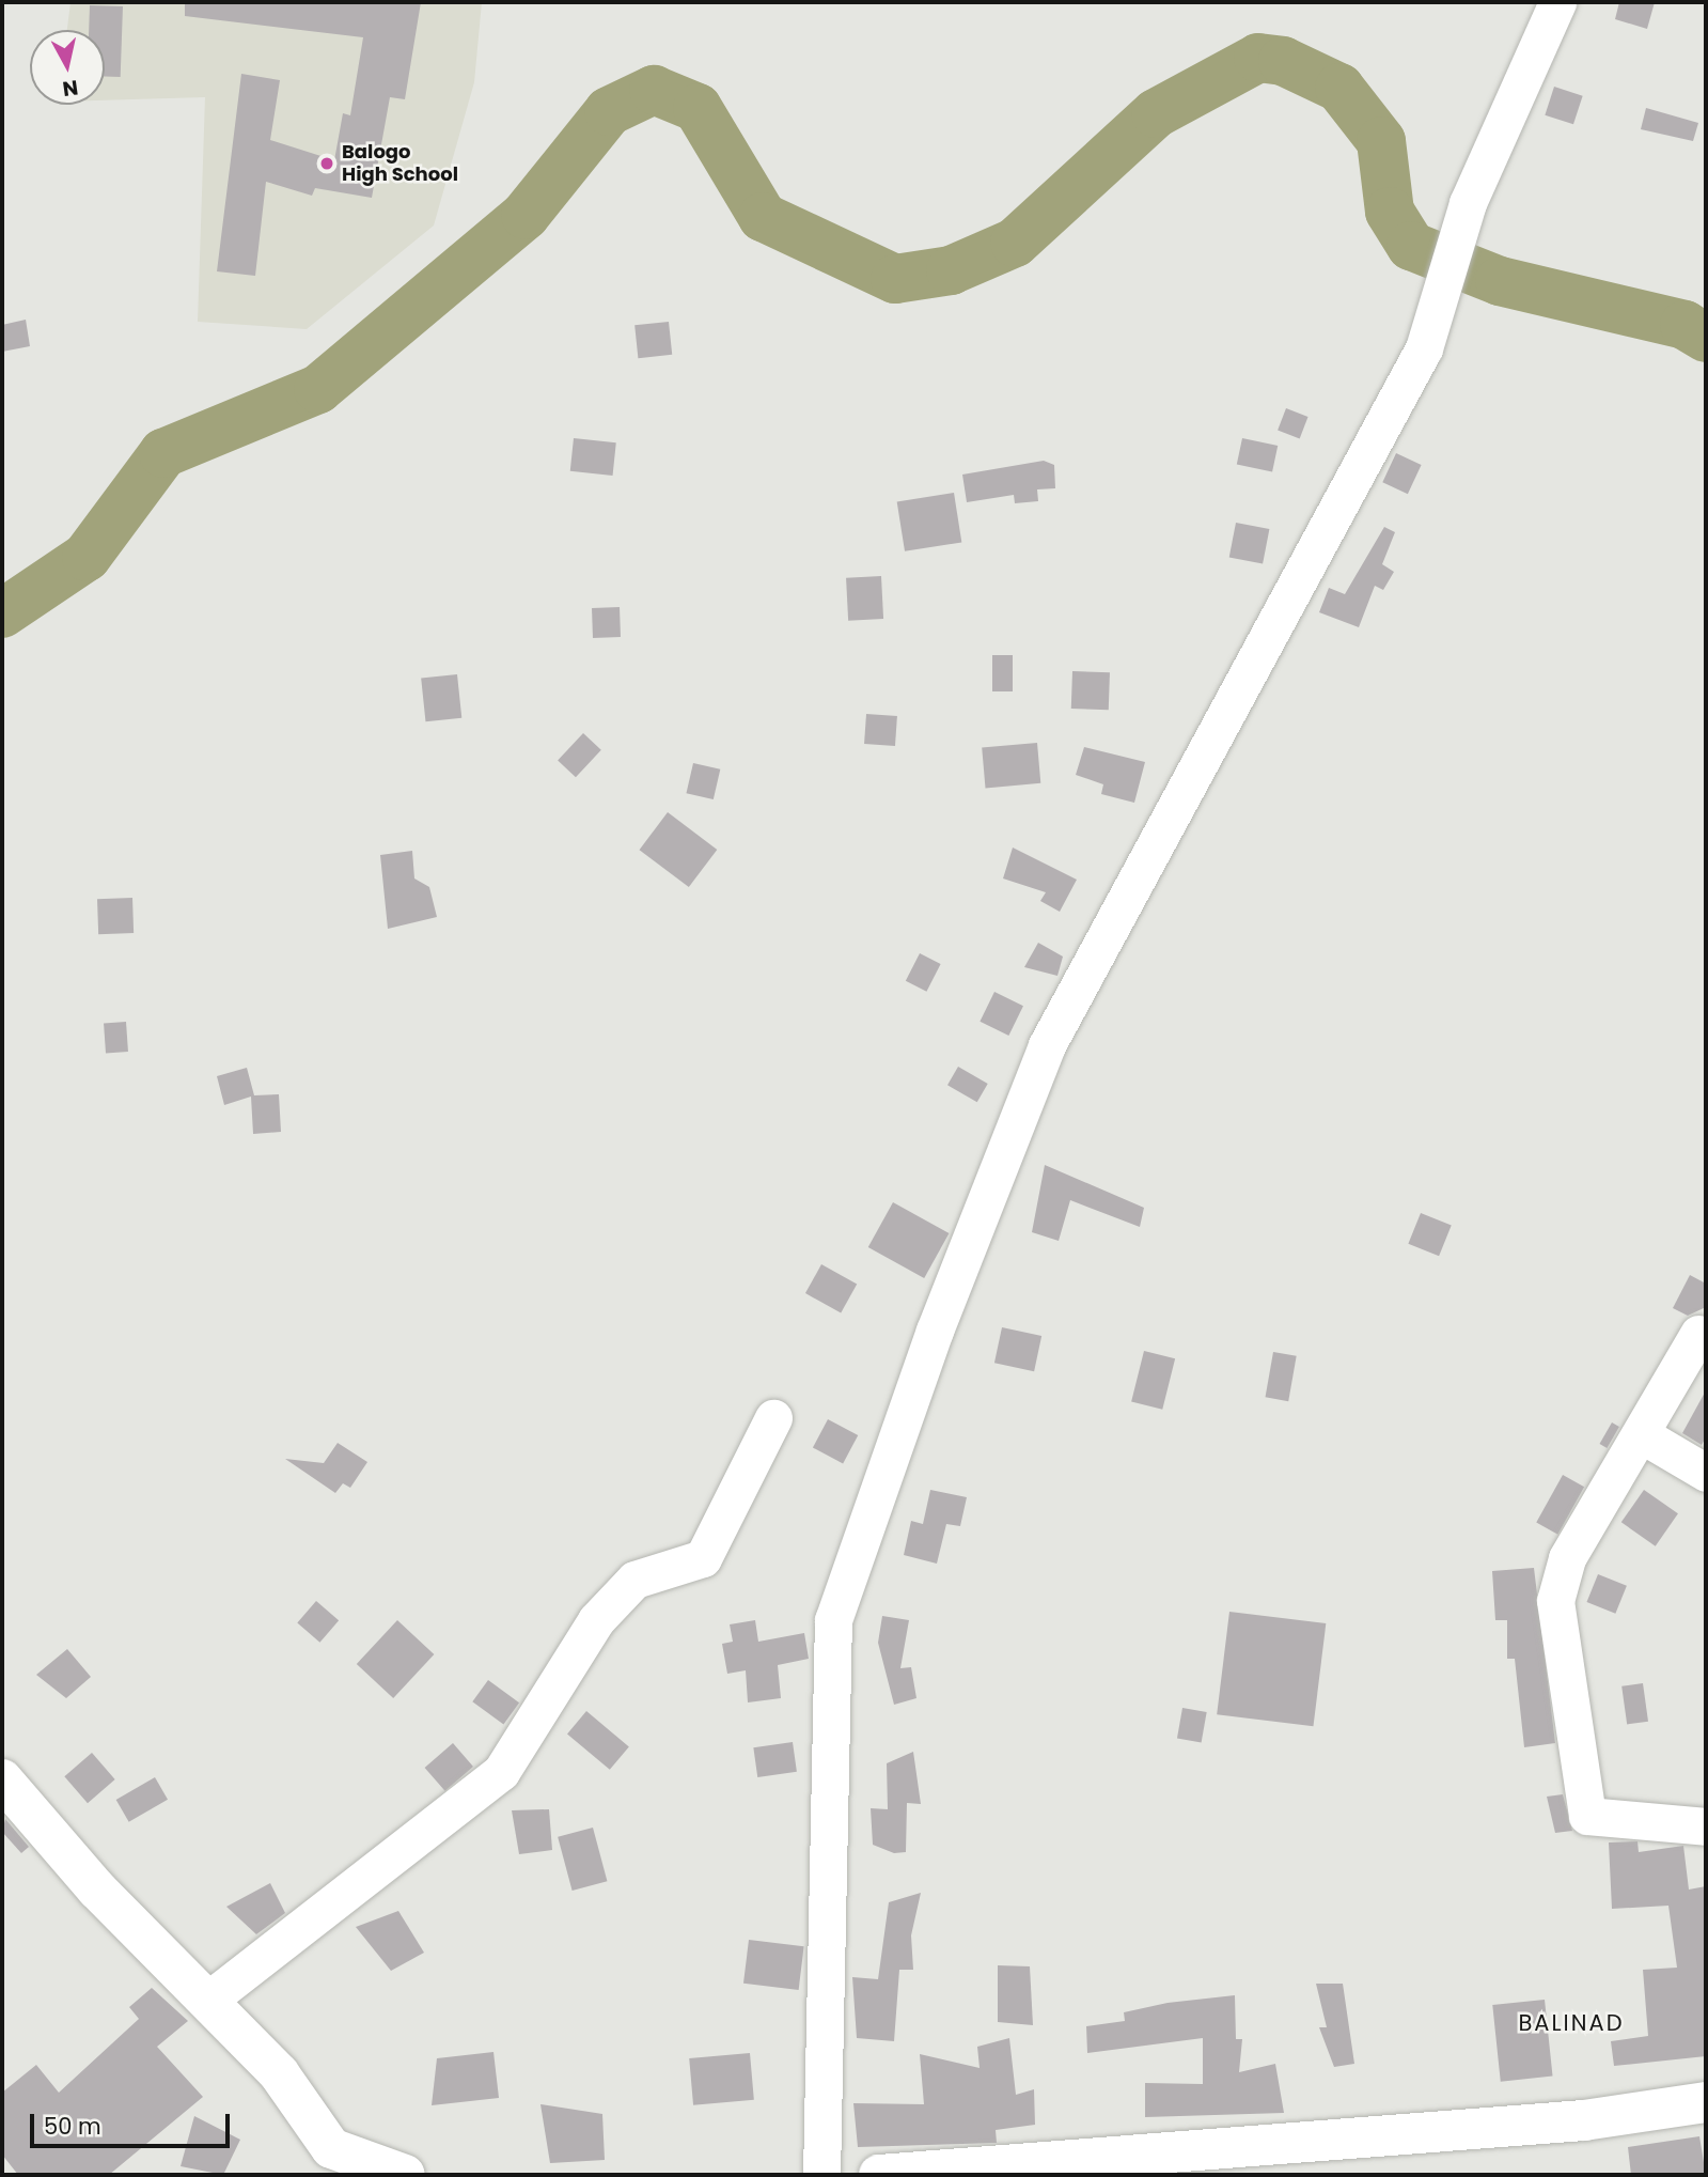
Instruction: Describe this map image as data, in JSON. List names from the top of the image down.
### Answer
{
  "districts": ["BALINAD"],
  "places": ["Balogo High School"],
  "scale_bar": "50 m",
  "north": "bottom"
}
